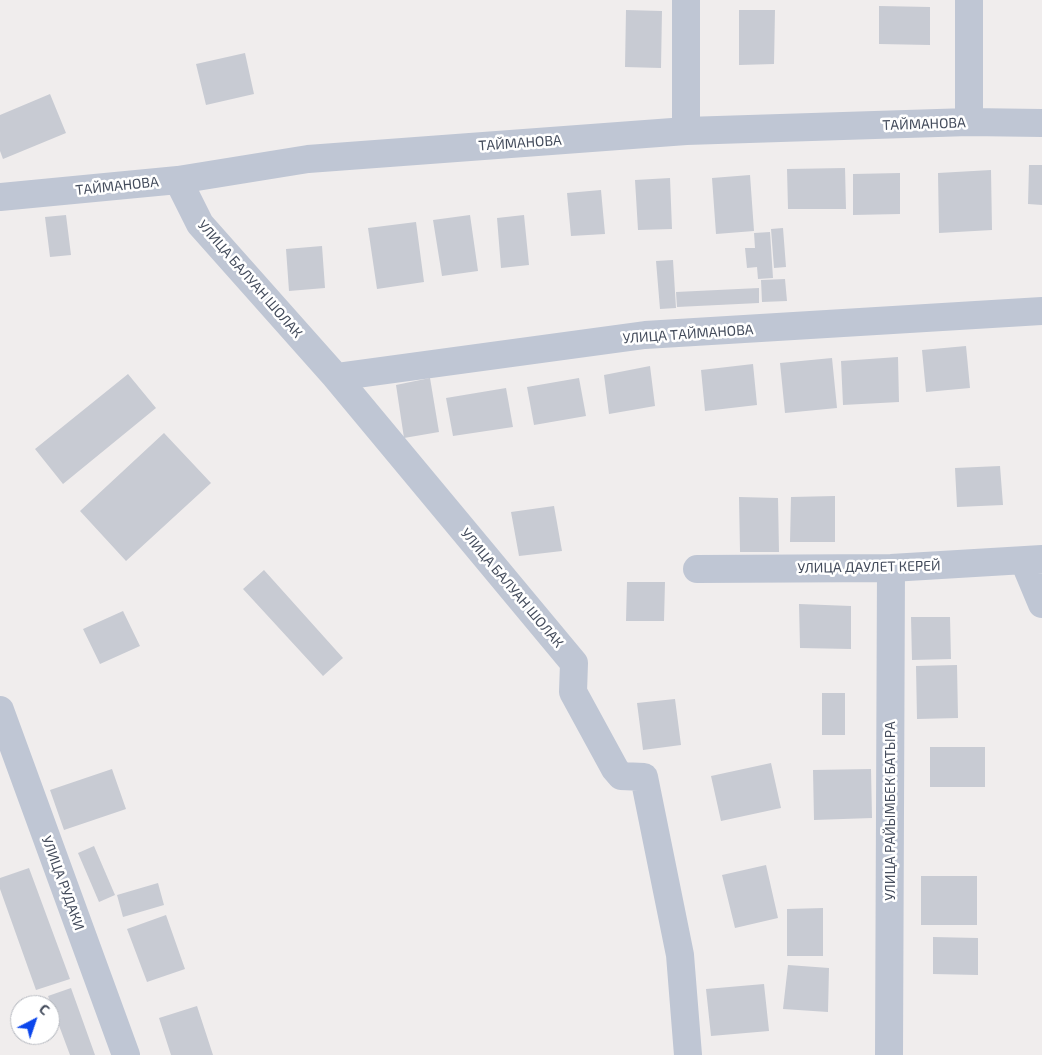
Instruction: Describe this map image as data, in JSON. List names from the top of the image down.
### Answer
{
  "streets": {
    "street": [
      "ТАЙМАНОВА",
      "УЛИЦА БАЛУАН ШОЛАК",
      "УЛИЦА ТАЙМАНОВА",
      "УЛИЦА ДАУЛЕТ КЕРЕЙ",
      "УЛИЦА РАЙЫМБЕК БАТЫРА",
      "УЛИЦА РУДАКИ"
    ]
  },
  "crossings": [
    ["ТАЙМАНОВА", "УЛИЦА БАЛУАН ШОЛАК"],
    ["УЛИЦА БАЛУАН ШОЛАК", "УЛИЦА ТАЙМАНОВА"],
    ["УЛИЦА ДАУЛЕТ КЕРЕЙ", "УЛИЦА РАЙЫМБЕК БАТЫРА"]
  ],
  "north": "top right"
}
